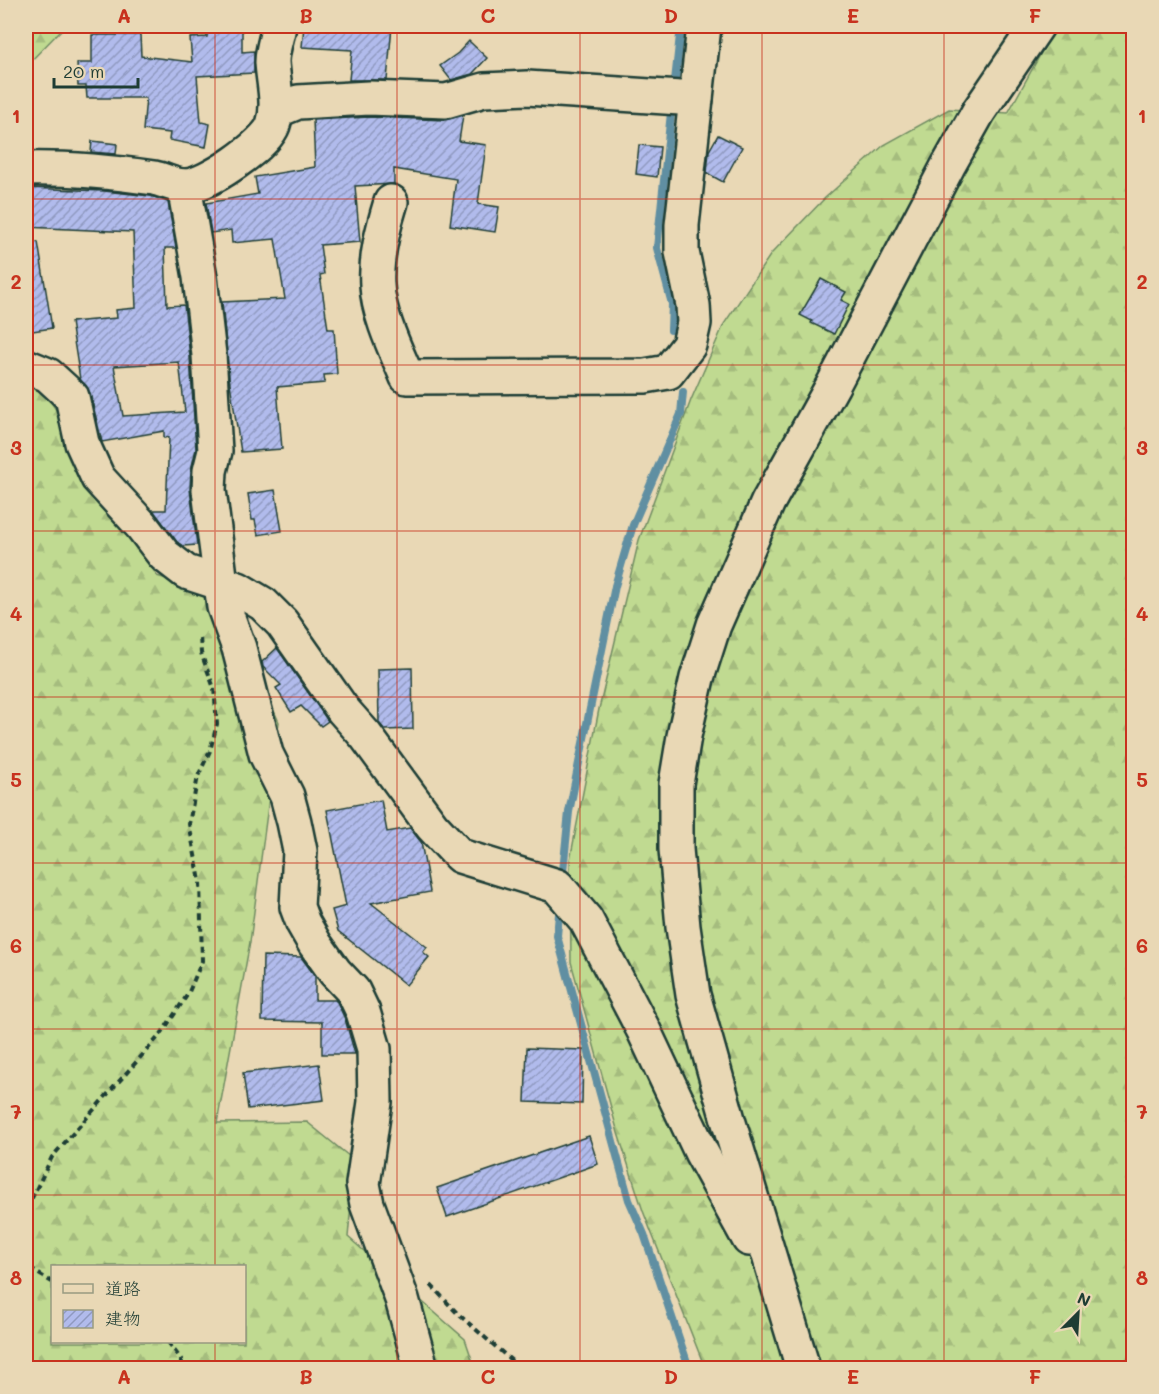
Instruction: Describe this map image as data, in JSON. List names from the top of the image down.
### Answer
{
  "legend": ["道路", "建物"],
  "scale_bar": "20 m",
  "north": "top right",
  "grid": {
    "columns": [
      "A",
      "B",
      "C",
      "D",
      "E",
      "F"
    ],
    "rows": [
      "1",
      "2",
      "3",
      "4",
      "5",
      "6",
      "7",
      "8"
    ]
  }
}
